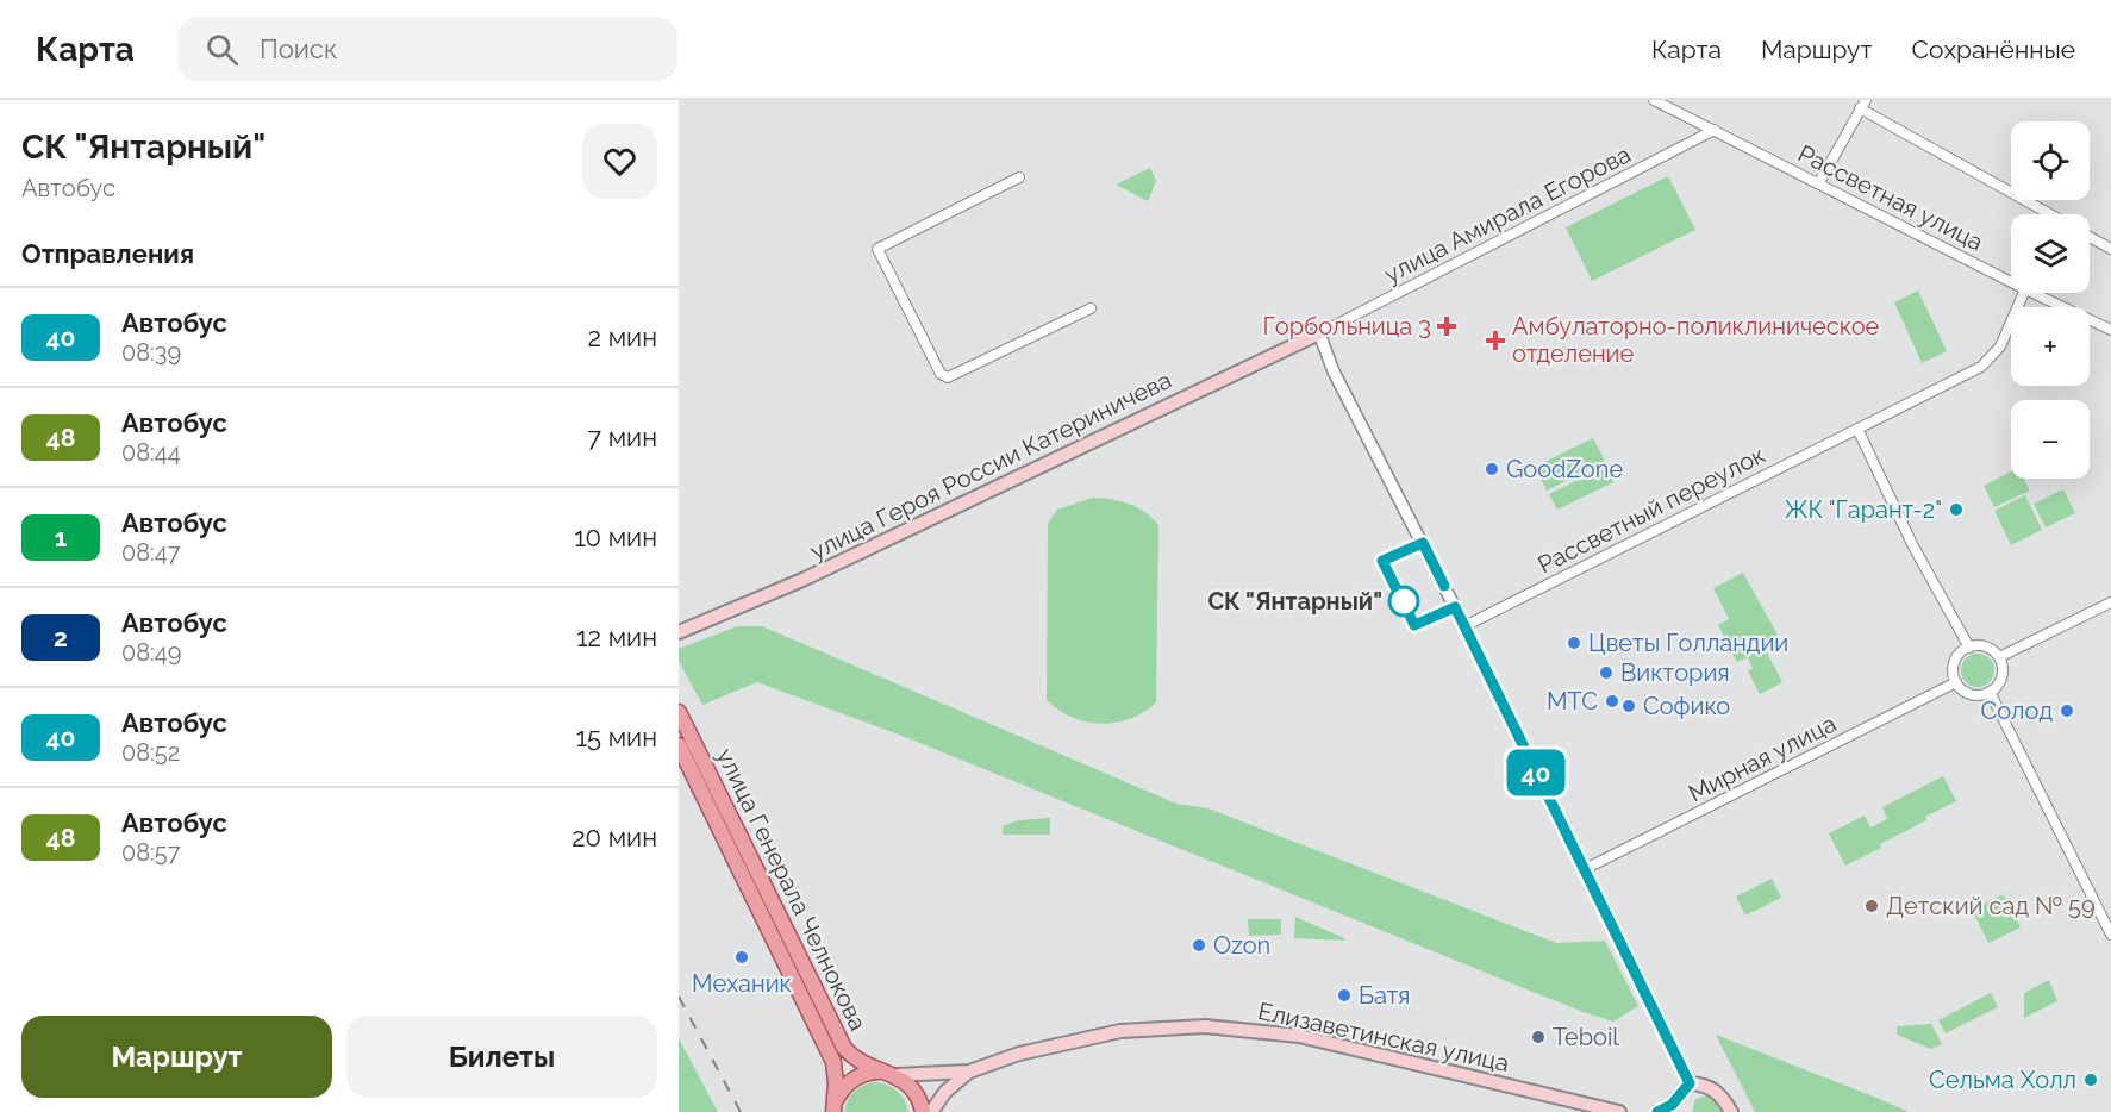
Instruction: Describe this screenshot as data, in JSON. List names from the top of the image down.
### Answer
{
  "streets": {
    "main road": ["улица Героя России Катериничева", "улица Генерала Челнокова", "Елизаветинская улица"],
    "street": [
      "Рассветная улица",
      "улица Амирала Егорова",
      "Рассветный переулок",
      "Мирная улица"
    ]
  },
  "crossings": [
    ["Рассветная улица", "улица Амирала Егорова"],
    ["улица Амирала Егорова", "улица Героя России Катериничева"],
    ["улица Генерала Челнокова", "Елизаветинская улица"]
  ],
  "places": {
    "health": ["Горбольница 3", "Амбулаторно-поликлиническое отделение"],
    "other": [
      "GoodZone",
      "ЖК \"Гарант-2\"",
      "СК \"Янтарный\"",
      "Цветы Голландии",
      "Виктория",
      "MTC",
      "Софико",
      "Солод",
      "Детский сад № 59",
      "Ozon",
      "Механик",
      "Батя",
      "Teboil",
      "Сельма Холл"
    ]
  },
  "lines": ["bus line 40"],
  "page": {
    "header": "Карта",
    "search": "Поиск",
    "nav": ["Карта", "Маршрут", "Сохранённые"],
    "heading": [
      ["СК \"Янтарный\"", "Автобус"],
      "Отправления"
    ],
    "on_map": "40",
    "map_buttons": ["+", "−"],
    "list": [
      {
        "mark": "40",
        "name": "Автобус",
        "note": "08:39",
        "value": "2 мин"
      },
      {
        "mark": "48",
        "name": "Автобус",
        "note": "08:44",
        "value": "7 мин"
      },
      {
        "mark": "1",
        "name": "Автобус",
        "note": "08:47",
        "value": "10 мин"
      },
      {
        "mark": "2",
        "name": "Автобус",
        "note": "08:49",
        "value": "12 мин"
      },
      {
        "mark": "40",
        "name": "Автобус",
        "note": "08:52",
        "value": "15 мин"
      },
      {
        "mark": "48",
        "name": "Автобус",
        "note": "08:57",
        "value": "20 мин"
      }
    ],
    "buttons": ["Маршрут", "Билеты"]
  }
}
